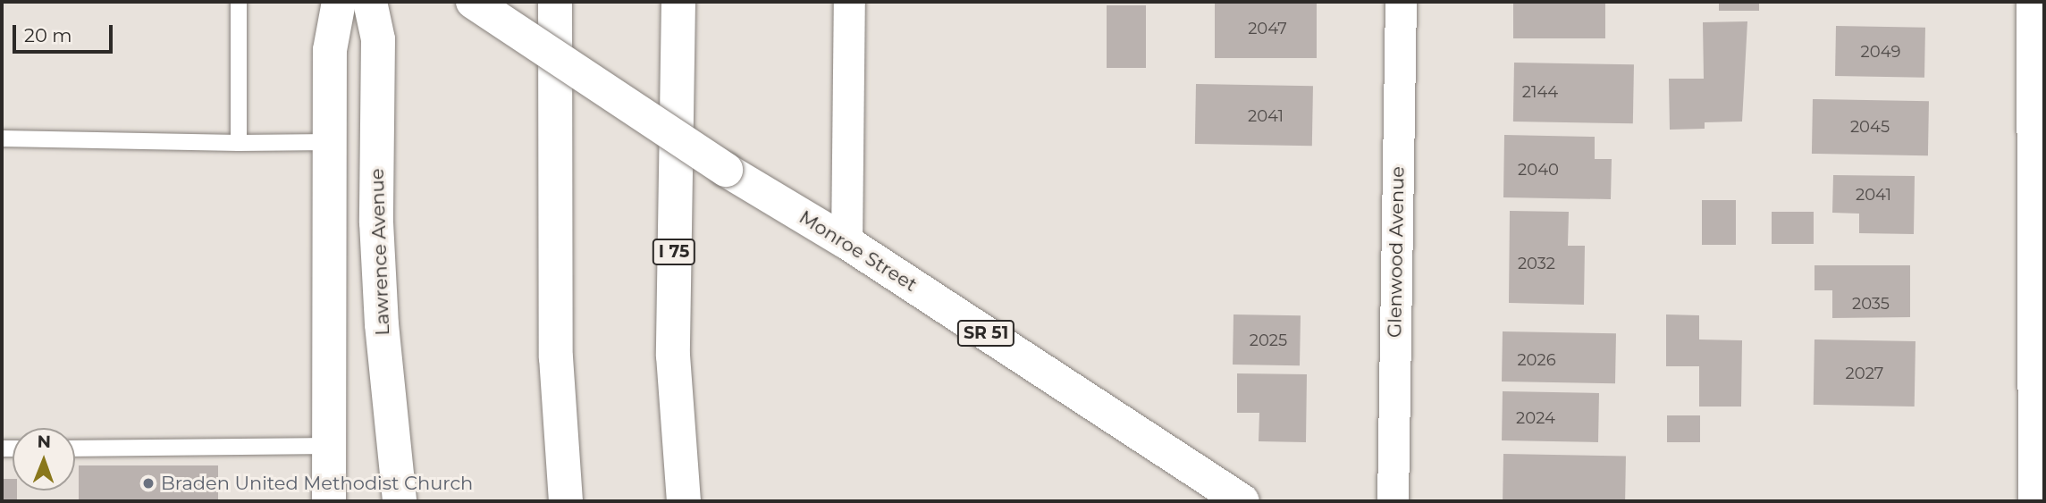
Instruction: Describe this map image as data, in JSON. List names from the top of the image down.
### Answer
{
  "streets": {
    "main road": [
      "Monroe Street",
      "Lawrence Avenue",
      "I 75",
      "SR 51"
    ],
    "street": ["Glenwood Avenue"]
  },
  "places": ["Braden United Methodist Church"],
  "house_numbers": [
    "2047",
    "2049",
    "2144",
    "2041",
    "2045",
    "2040",
    "2041",
    "2032",
    "2035",
    "2025",
    "2026",
    "2027",
    "2024"
  ],
  "scale_bar": "20 m",
  "north": "top"
}
